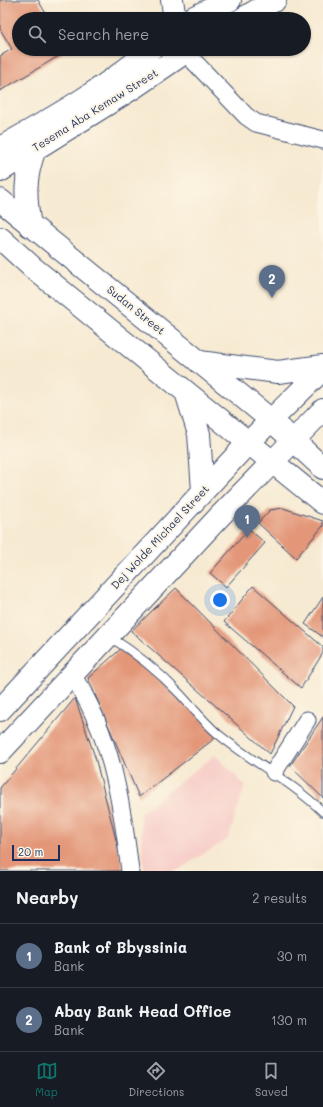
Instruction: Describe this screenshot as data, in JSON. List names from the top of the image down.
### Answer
{
  "streets": {
    "main road": ["Tesema Aba Kemaw Street", "Sudan Street", "Dej Wolde Michael Street"]
  },
  "crossings": [
    ["Sudan Street", "Dej Wolde Michael Street"]
  ],
  "scale_bar": "20 m",
  "page": {
    "search": "Search here",
    "pins": ["2", "1"],
    "scale": "20 m",
    "heading": ["Nearby", "2 results"],
    "list": [
      {
        "mark": "1",
        "name": "Bank of Bbyssinia",
        "note": "Bank",
        "value": "30 m"
      },
      {
        "mark": "2",
        "name": "Abay Bank Head Office",
        "note": "Bank",
        "value": "130 m"
      }
    ],
    "nav": ["Map", "Directions", "Saved"]
  }
}
